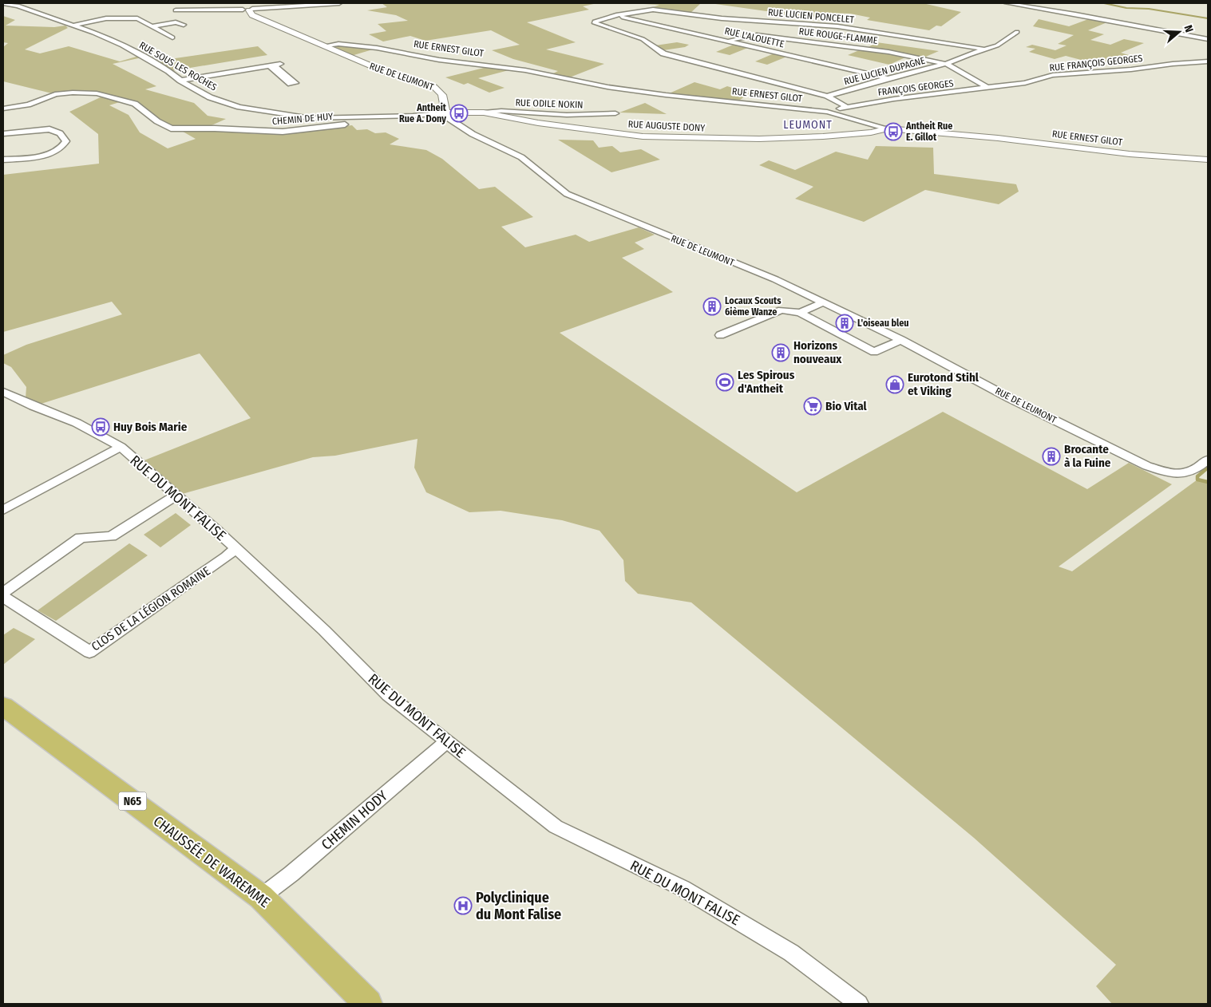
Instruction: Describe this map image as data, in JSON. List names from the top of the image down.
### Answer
{
  "streets": {
    "main road": ["N65", "CHAUSSÉE DE WAREMME"],
    "street": [
      "RUE LUCIEN PONCELET",
      "RUE ROUGE-FLAMME",
      "RUE L'ALOUETTE",
      "RUE ERNEST GILOT",
      "RUE FRANÇOIS GEORGES",
      "RUE SOUS LES ROCHES",
      "RUE LUCIEN DUPAGNE",
      "RUE DE LEUMONT",
      "FRANÇOIS GEORGES",
      "RUE ODILE NOKIN",
      "CHEMIN DE HUY",
      "RUE AUGUSTE DONY",
      "RUE DU MONT FALISE",
      "CLOS DE LA LÉGION ROMAINE",
      "CHEMIN HODY"
    ]
  },
  "crossings": [
    ["RUE LUCIEN PONCELET", "RUE L'ALOUETTE"],
    ["RUE LUCIEN PONCELET", "RUE LUCIEN DUPAGNE"],
    ["RUE LUCIEN PONCELET", "FRANÇOIS GEORGES"],
    ["RUE ROUGE-FLAMME", "RUE L'ALOUETTE"],
    ["RUE ROUGE-FLAMME", "RUE LUCIEN DUPAGNE"],
    ["RUE L'ALOUETTE", "RUE LUCIEN DUPAGNE"],
    ["RUE ERNEST GILOT", "RUE DE LEUMONT"],
    ["RUE ERNEST GILOT", "FRANÇOIS GEORGES"],
    ["RUE ERNEST GILOT", "RUE AUGUSTE DONY"],
    ["RUE FRANÇOIS GEORGES", "FRANÇOIS GEORGES"],
    ["RUE SOUS LES ROCHES", "RUE DE LEUMONT"],
    ["RUE SOUS LES ROCHES", "CHEMIN DE HUY"],
    ["RUE SOUS LES ROCHES", "RUE AUGUSTE DONY"],
    ["RUE DE LEUMONT", "RUE AUGUSTE DONY"],
    ["RUE ODILE NOKIN", "RUE AUGUSTE DONY"],
    ["RUE DU MONT FALISE", "CLOS DE LA LÉGION ROMAINE"],
    ["RUE DU MONT FALISE", "CHEMIN HODY"],
    ["CHEMIN HODY", "CHAUSSÉE DE WAREMME"]
  ],
  "districts": ["LEUMONT"],
  "places": {
    "bus stop": ["Antheit Rue A. Dony", "Antheit Rue E. Gillot", "Huy Bois Marie"],
    "building": [
      "Locaux Scouts 6ième Wanze",
      "L'oiseau bleu",
      "Horizons nouveaux",
      "Brocante à la Fuine"
    ],
    "sports": ["Les Spirous d'Antheit"],
    "shop": ["Eurotond Stihl et Viking"],
    "supermarket": ["Bio Vital"],
    "hospital": ["Polyclinique du Mont Falise"]
  },
  "north": "right"
}
